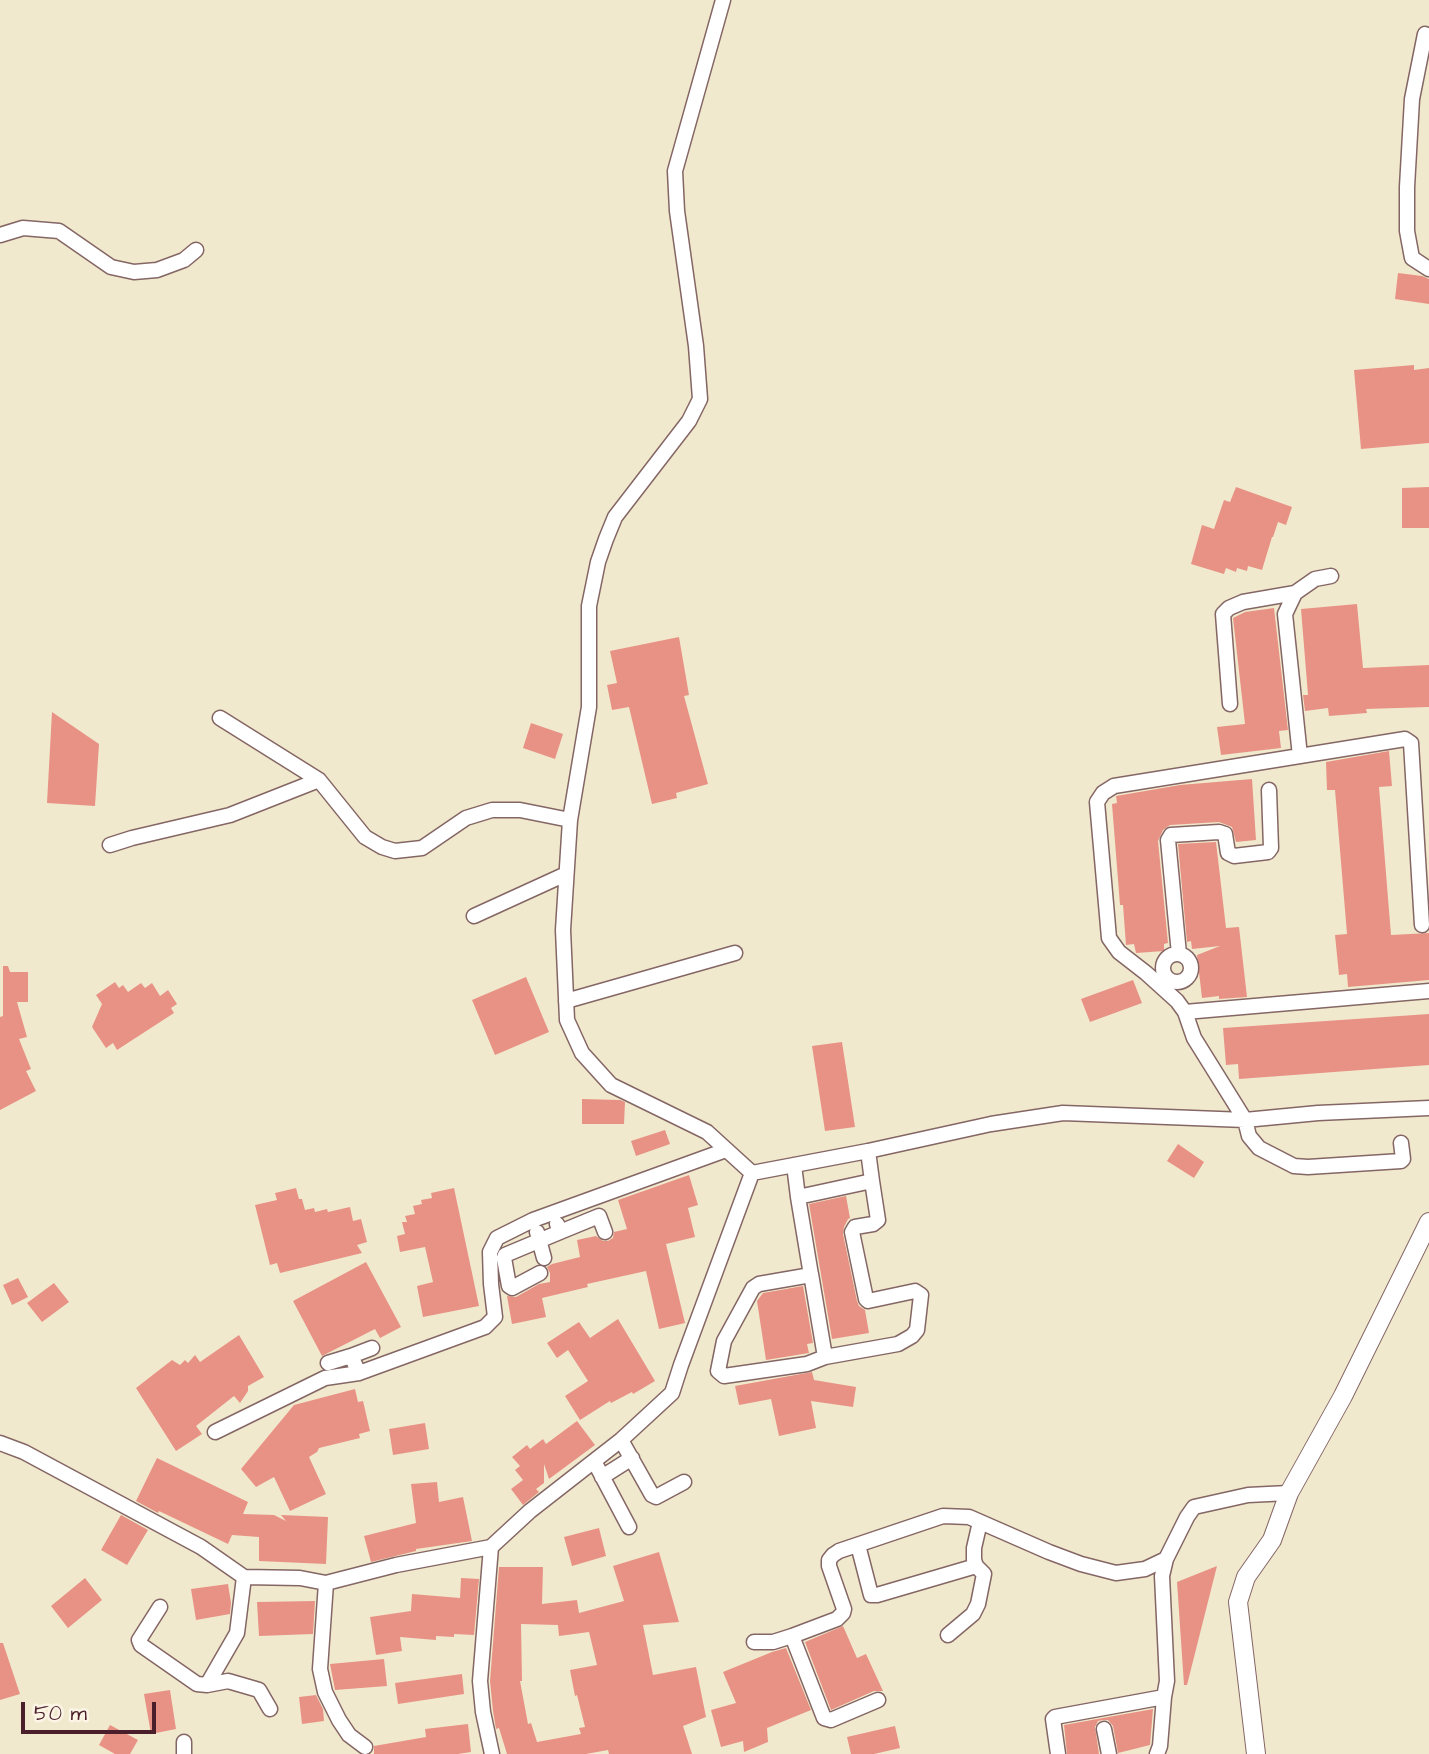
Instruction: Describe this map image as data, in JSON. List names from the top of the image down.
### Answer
{
  "scale_bar": "50 m"
}
